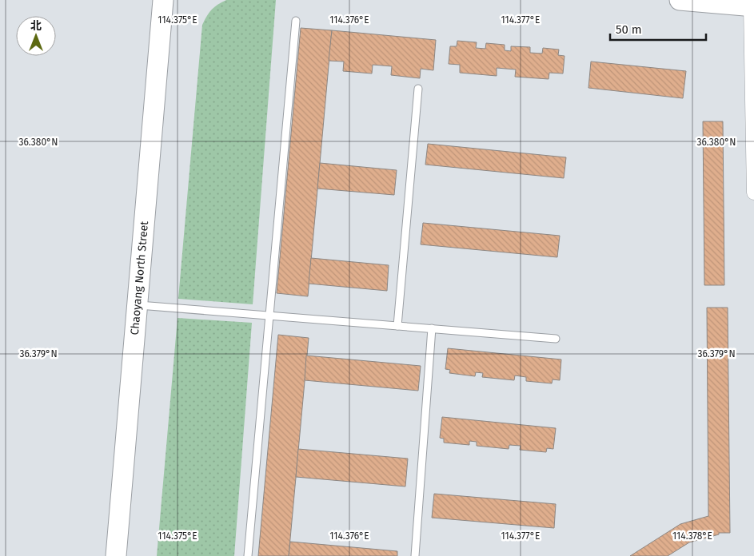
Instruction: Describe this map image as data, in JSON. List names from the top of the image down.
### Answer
{
  "streets": {
    "main road": ["Chaoyang North Street"]
  },
  "scale_bar": "50 m",
  "north": "top",
  "coordinates": [
    "114.375°E",
    "114.376°E",
    "114.377°E",
    "36.380°N",
    "36.379°N",
    "114.378°E"
  ]
}
